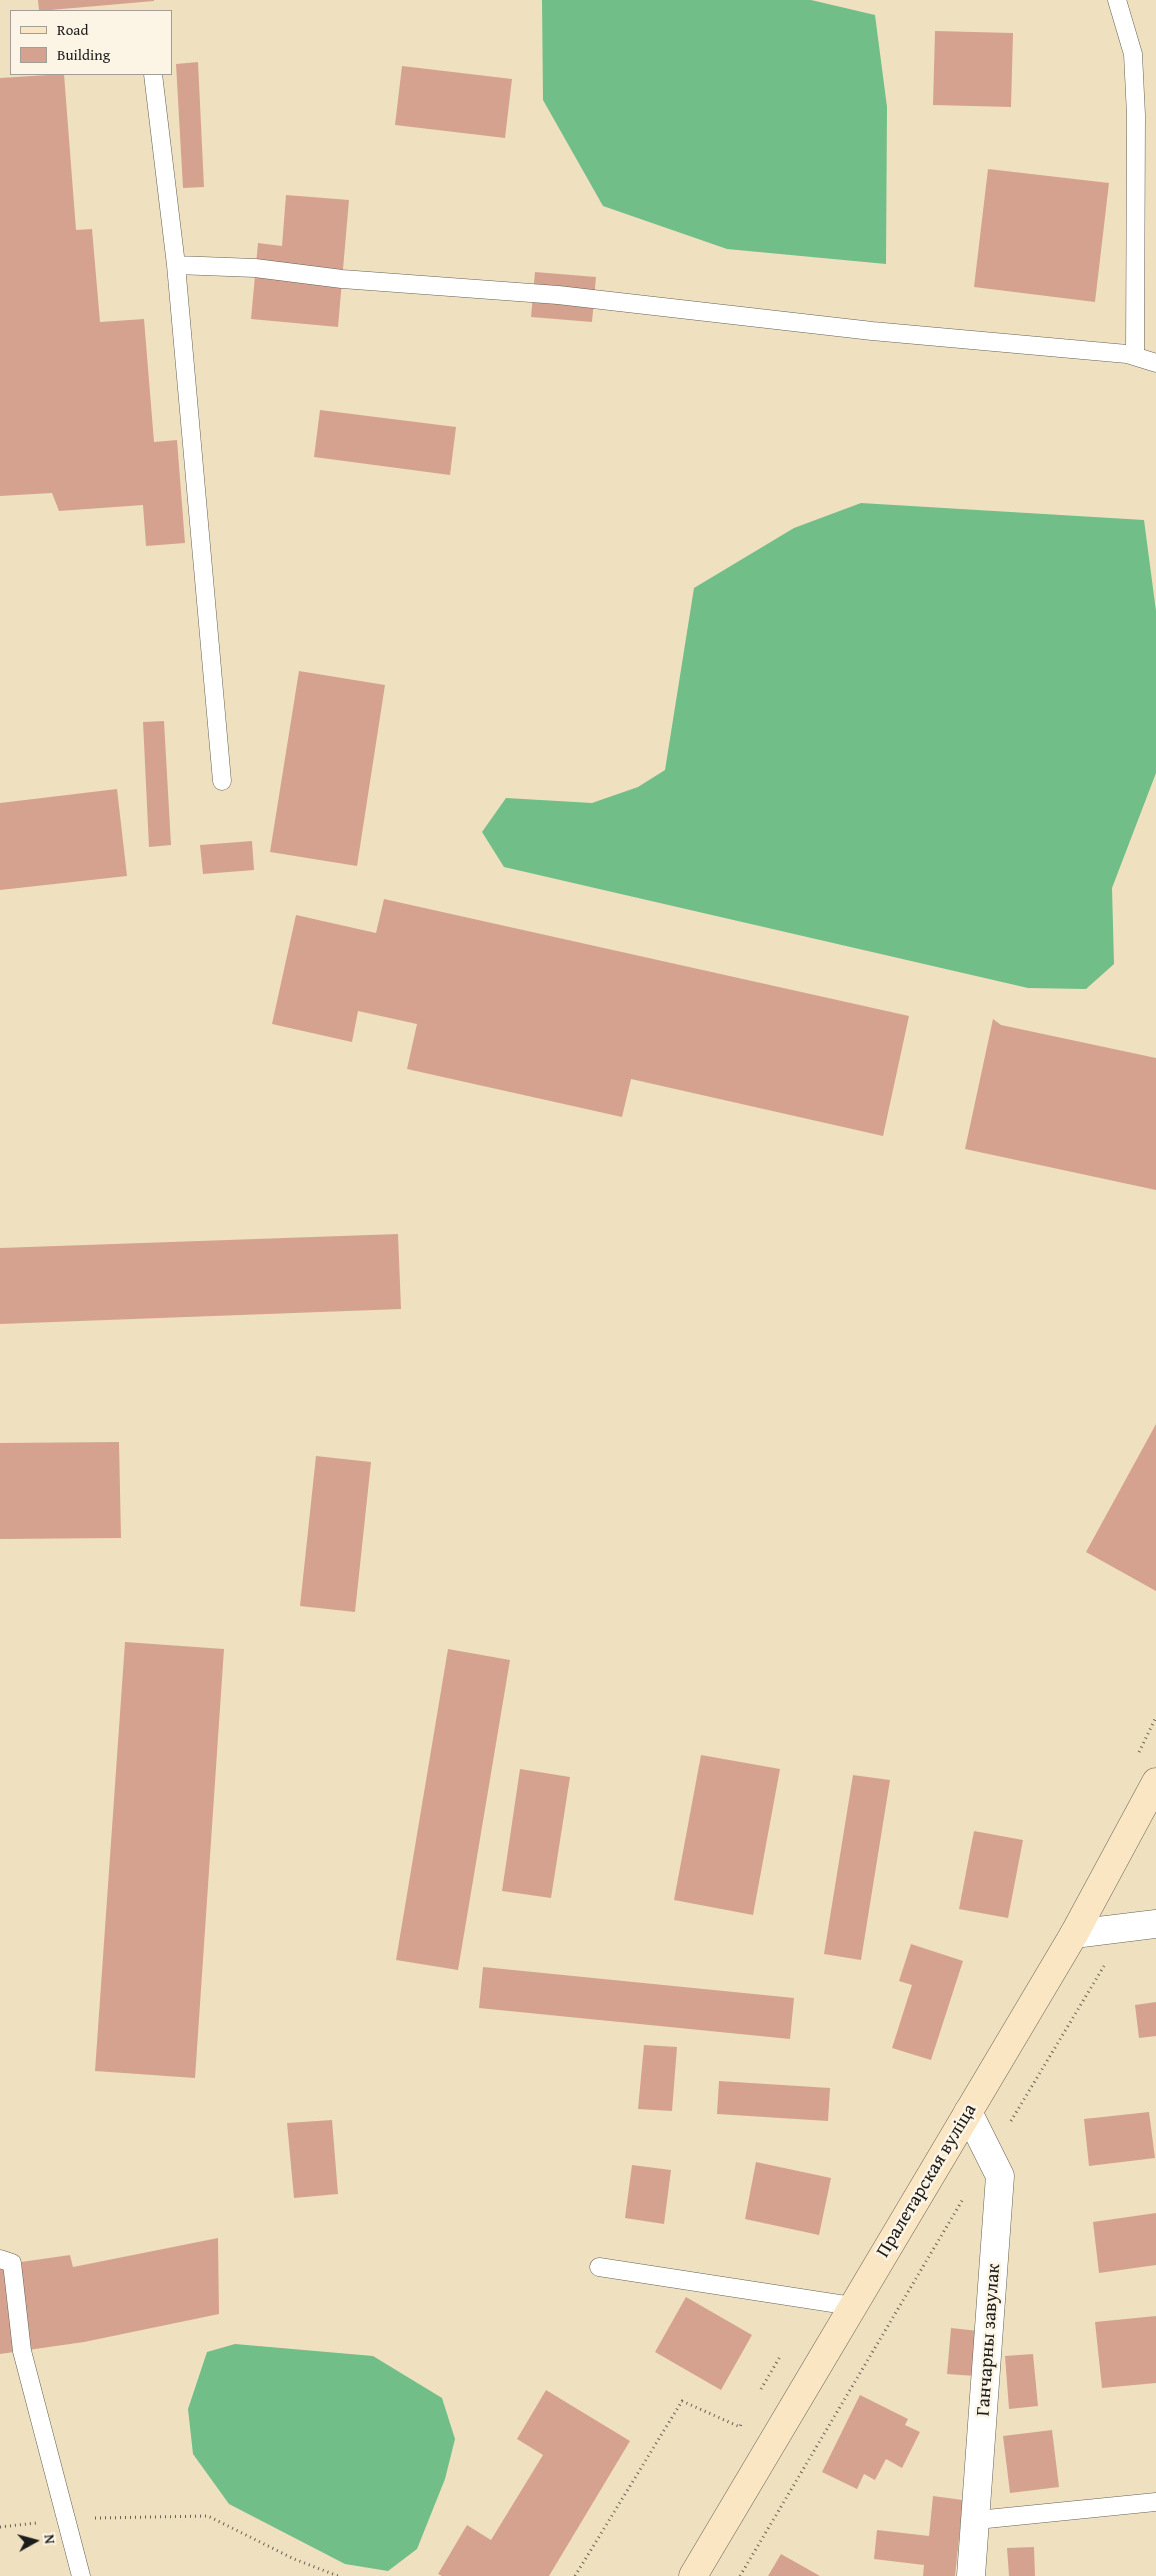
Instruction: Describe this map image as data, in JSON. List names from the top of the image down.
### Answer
{
  "streets": {
    "main road": ["Пралетарская вуліца"],
    "street": ["Ганчарны завулак"]
  },
  "crossings": [
    ["Пралетарская вуліца", "Ганчарны завулак"]
  ],
  "legend": ["Road", "Building"],
  "north": "right"
}
